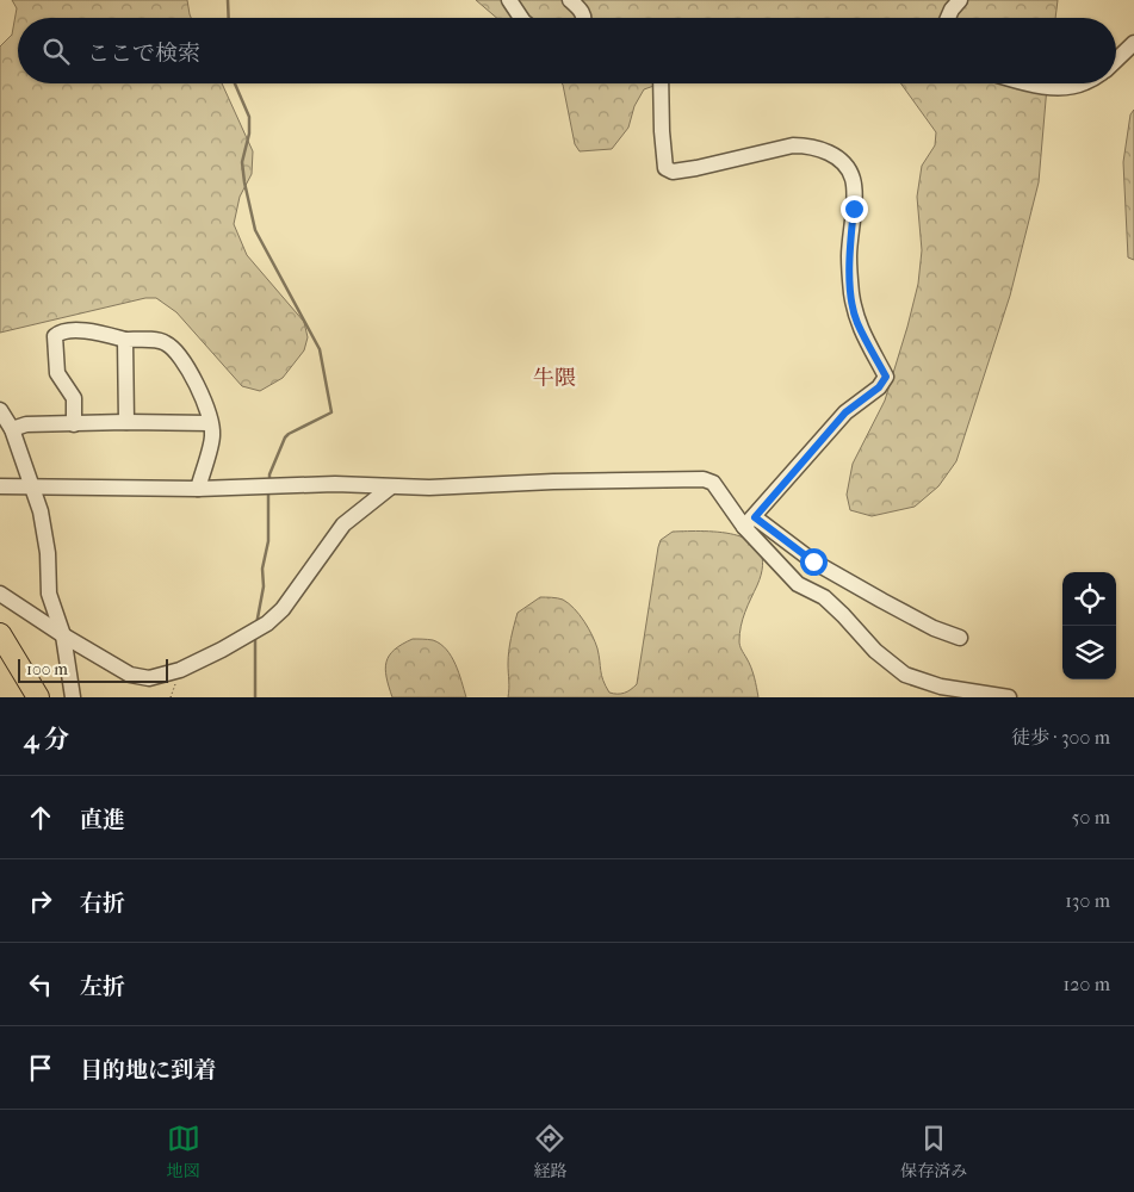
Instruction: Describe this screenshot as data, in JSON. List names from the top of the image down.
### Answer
{
  "districts": ["牛隈"],
  "scale_bar": "100 m",
  "page": {
    "search": "ここで検索",
    "scale": "100 m",
    "heading": ["4 分", "徒歩 · 300 m"],
    "list": [
      ["直進", "50 m"],
      ["右折", "130 m"],
      ["左折", "120 m"],
      "目的地に到着"
    ],
    "nav": ["地図", "経路", "保存済み"]
  }
}
